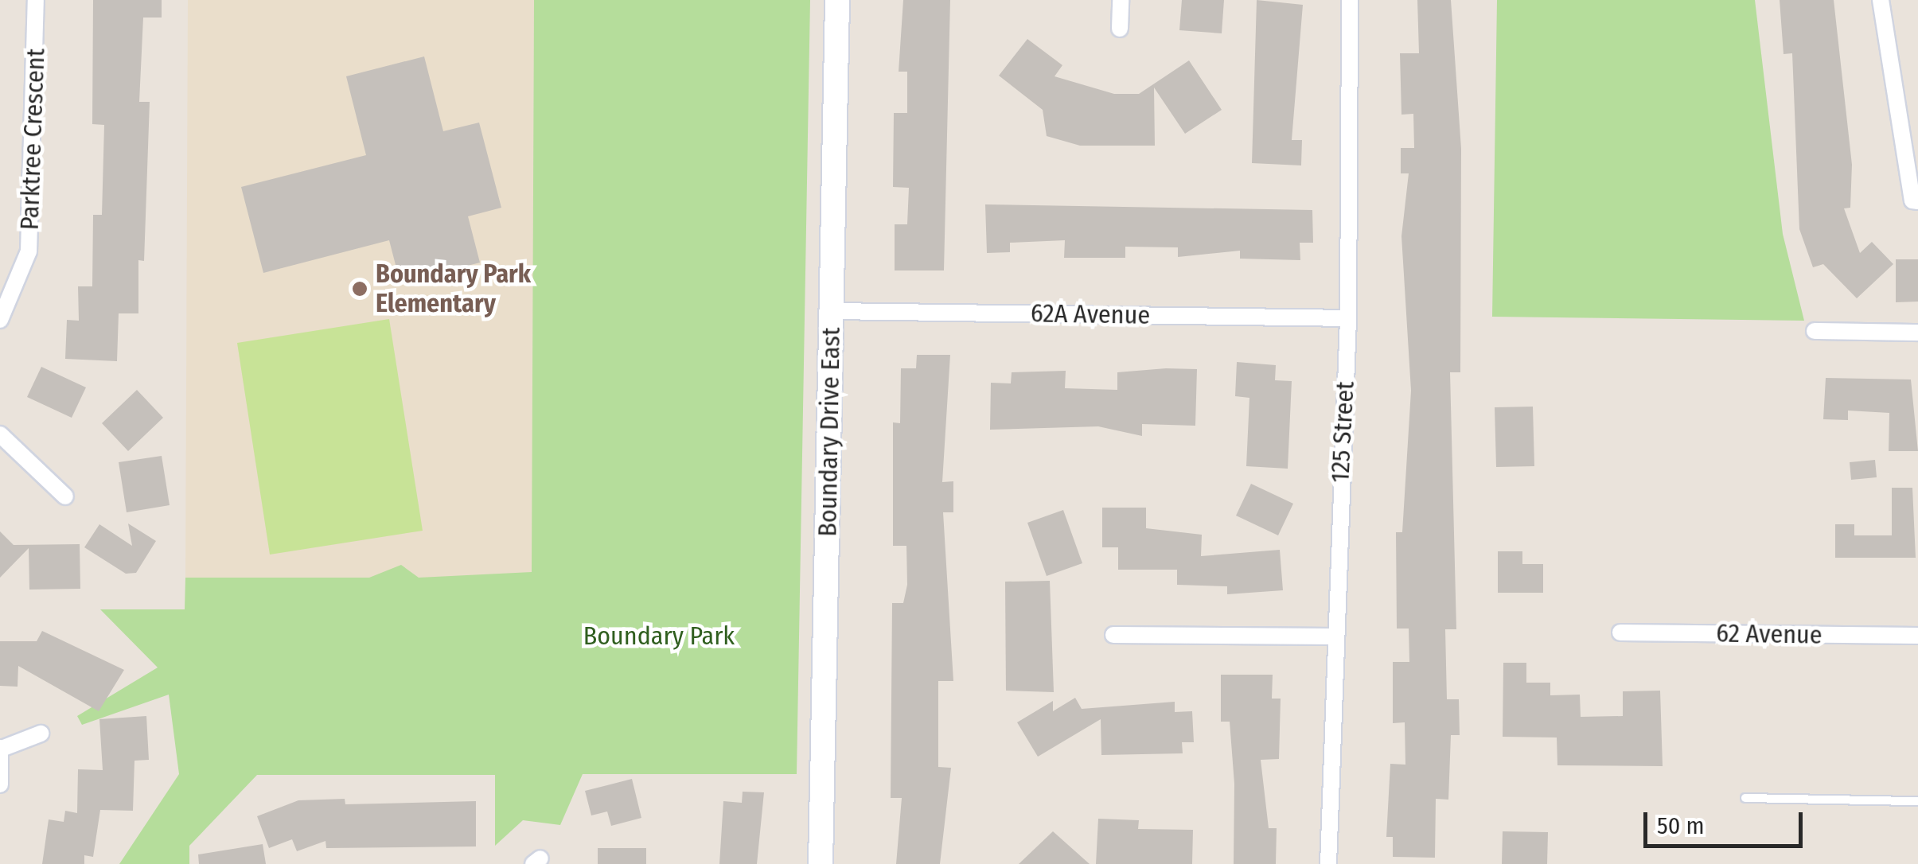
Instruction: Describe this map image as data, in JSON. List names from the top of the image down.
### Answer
{
  "streets": {
    "street": [
      "Parktree Crescent",
      "62A Avenue",
      "Boundary Drive East",
      "125 Street",
      "62 Avenue"
    ]
  },
  "crossings": [
    ["62A Avenue", "Boundary Drive East"],
    ["62A Avenue", "125 Street"]
  ],
  "parks": ["Boundary Park"],
  "places": ["Boundary Park Elementary"],
  "scale_bar": "50 m"
}
